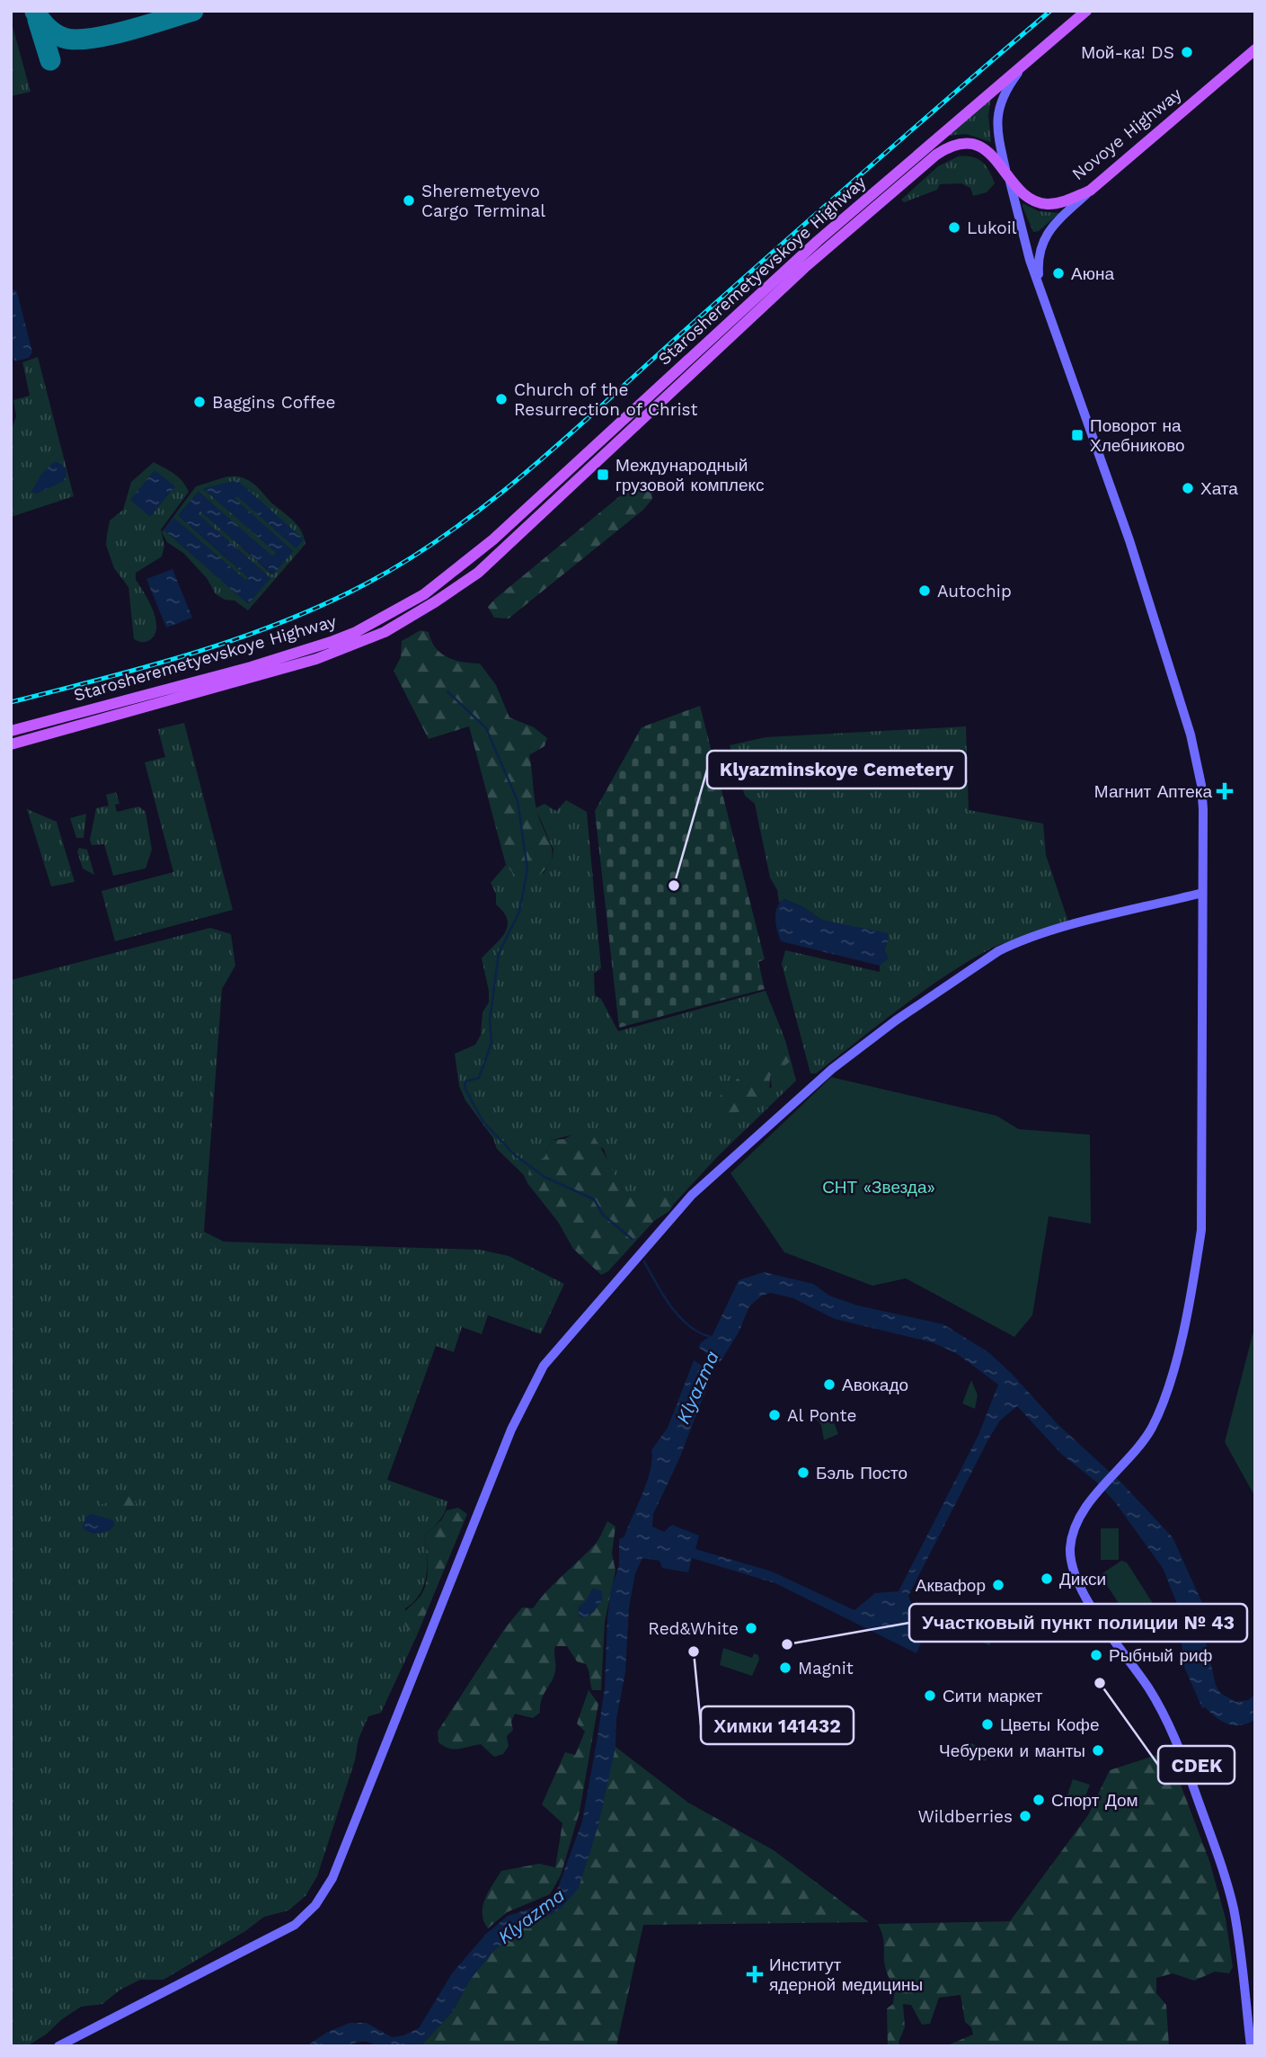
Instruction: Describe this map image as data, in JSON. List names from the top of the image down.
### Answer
{
  "streets": {
    "main road": ["Novoye Highway", "Starosheremetyevskoye Highway"]
  },
  "water": ["Klyazma"],
  "parks": ["СНТ «Звезда»"],
  "places": {
    "other": [
      "Мой-ка! DS",
      "Sheremetyevo Cargo Terminal",
      "Lukoil",
      "Аюна",
      "Church of the Resurrection of Christ",
      "Baggins Coffee",
      "Хата",
      "Autochip",
      "Klyazminskoye Cemetery",
      "Авокадо",
      "Al Ponte",
      "Бэль Посто",
      "Дикси",
      "Аквафор",
      "Red&White",
      "Участковый пункт полиции № 43",
      "Химки 141432",
      "Рыбный риф",
      "Magnit",
      "CDEK",
      "Сити маркет",
      "Цветы Кофе",
      "Чебуреки и манты",
      "Спорт Дом",
      "Wildberries"
    ],
    "transit": ["Поворот на Хлебниково", "Международный грузовой комплекс"],
    "health": ["Магнит Аптека", "Институт ядерной медицины"]
  }
}
